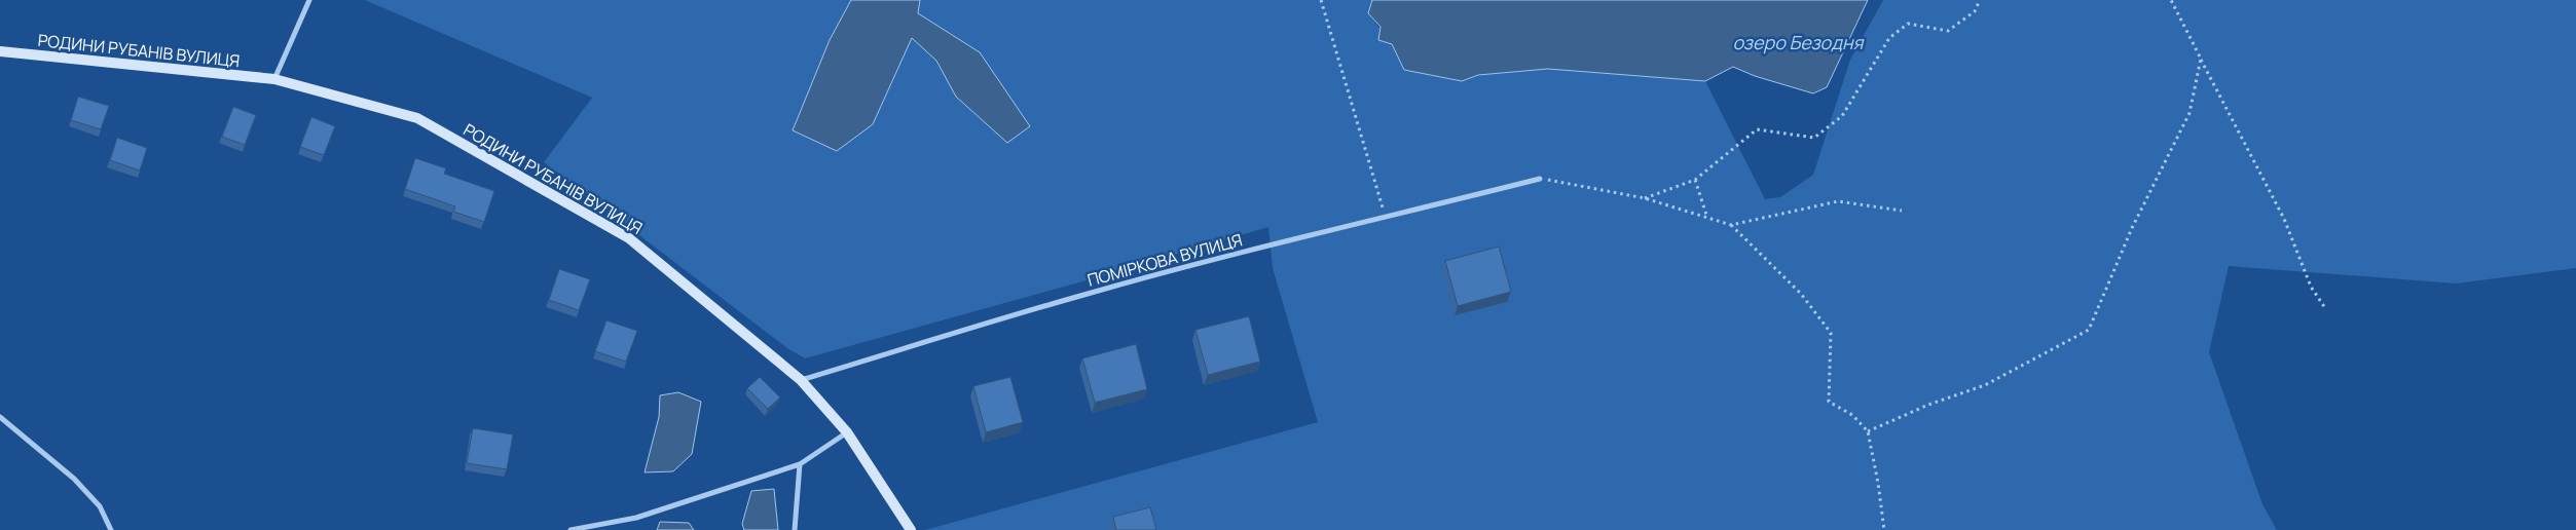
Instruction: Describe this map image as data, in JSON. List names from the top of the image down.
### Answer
{
  "streets": {
    "street": ["РОДИНИ РУБАНІВ ВУЛИЦЯ", "ПОМІРКОВА ВУЛИЦЯ"]
  },
  "crossings": [
    ["РОДИНИ РУБАНІВ ВУЛИЦЯ", "ПОМІРКОВА ВУЛИЦЯ"]
  ],
  "water": ["озеро Безодня"]
}
